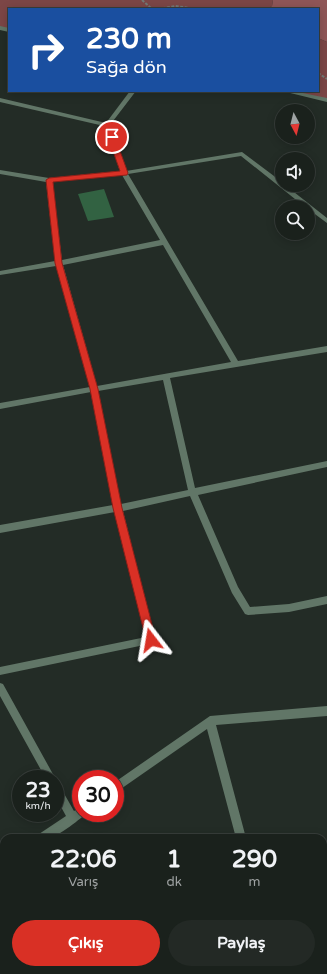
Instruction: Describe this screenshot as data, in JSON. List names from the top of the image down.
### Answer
{
  "north": "bottom",
  "page": {
    "turn": ["230 m", "Sağa dön"],
    "speed": "23 km/h",
    "limit": "30",
    "eta": [
      "22:06",
      "Varış",
      "1",
      "dk",
      "290",
      "m"
    ],
    "buttons": ["Çıkış", "Paylaş"]
  }
}
